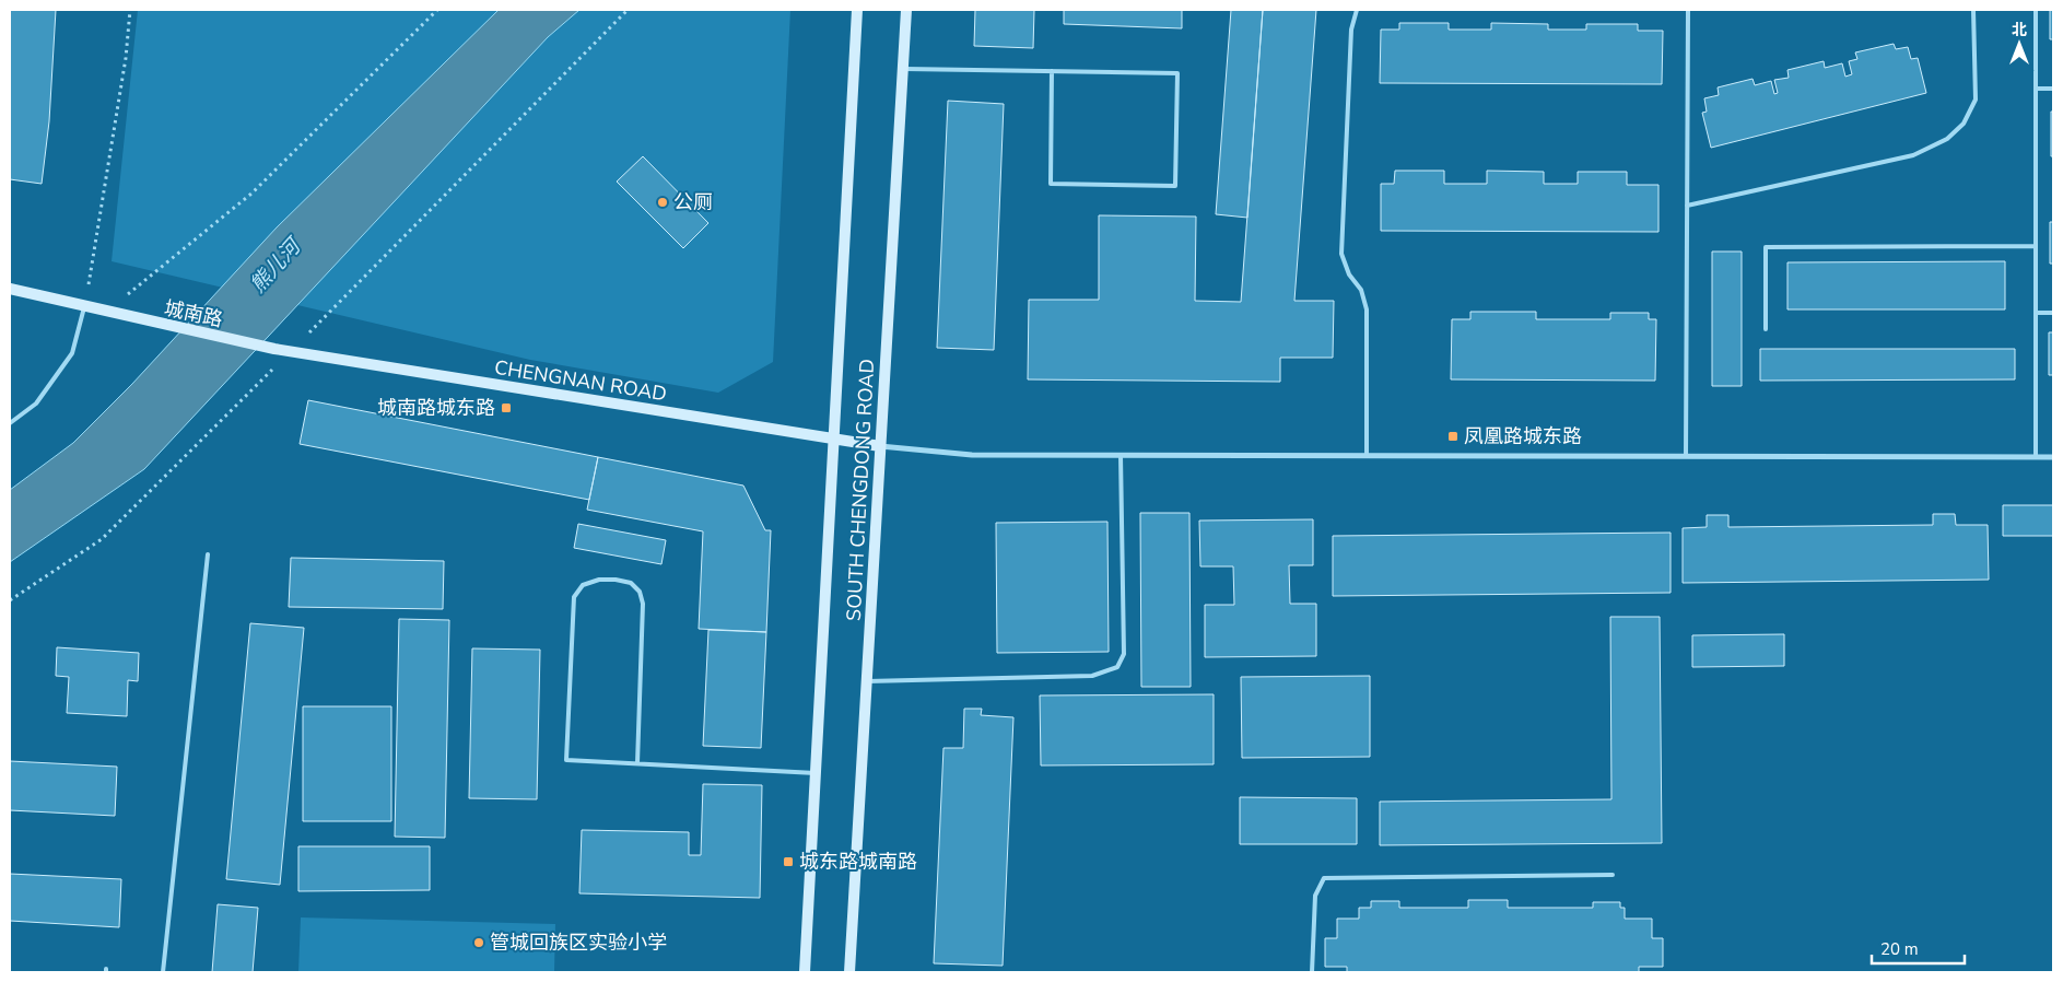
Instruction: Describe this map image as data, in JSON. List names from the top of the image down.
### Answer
{
  "streets": {
    "main road": ["城南路", "CHENGNAN ROAD", "SOUTH CHENGDONG ROAD"]
  },
  "crossings": [
    ["城南路", "CHENGNAN ROAD"],
    ["CHENGNAN ROAD", "SOUTH CHENGDONG ROAD"]
  ],
  "water": ["熊儿河"],
  "places": {
    "other": ["公厕", "管城回族区实验小学"],
    "transit": ["城南路城东路", "凤凰路城东路", "城东路城南路"]
  },
  "scale_bar": "20 m",
  "north": "top"
}
